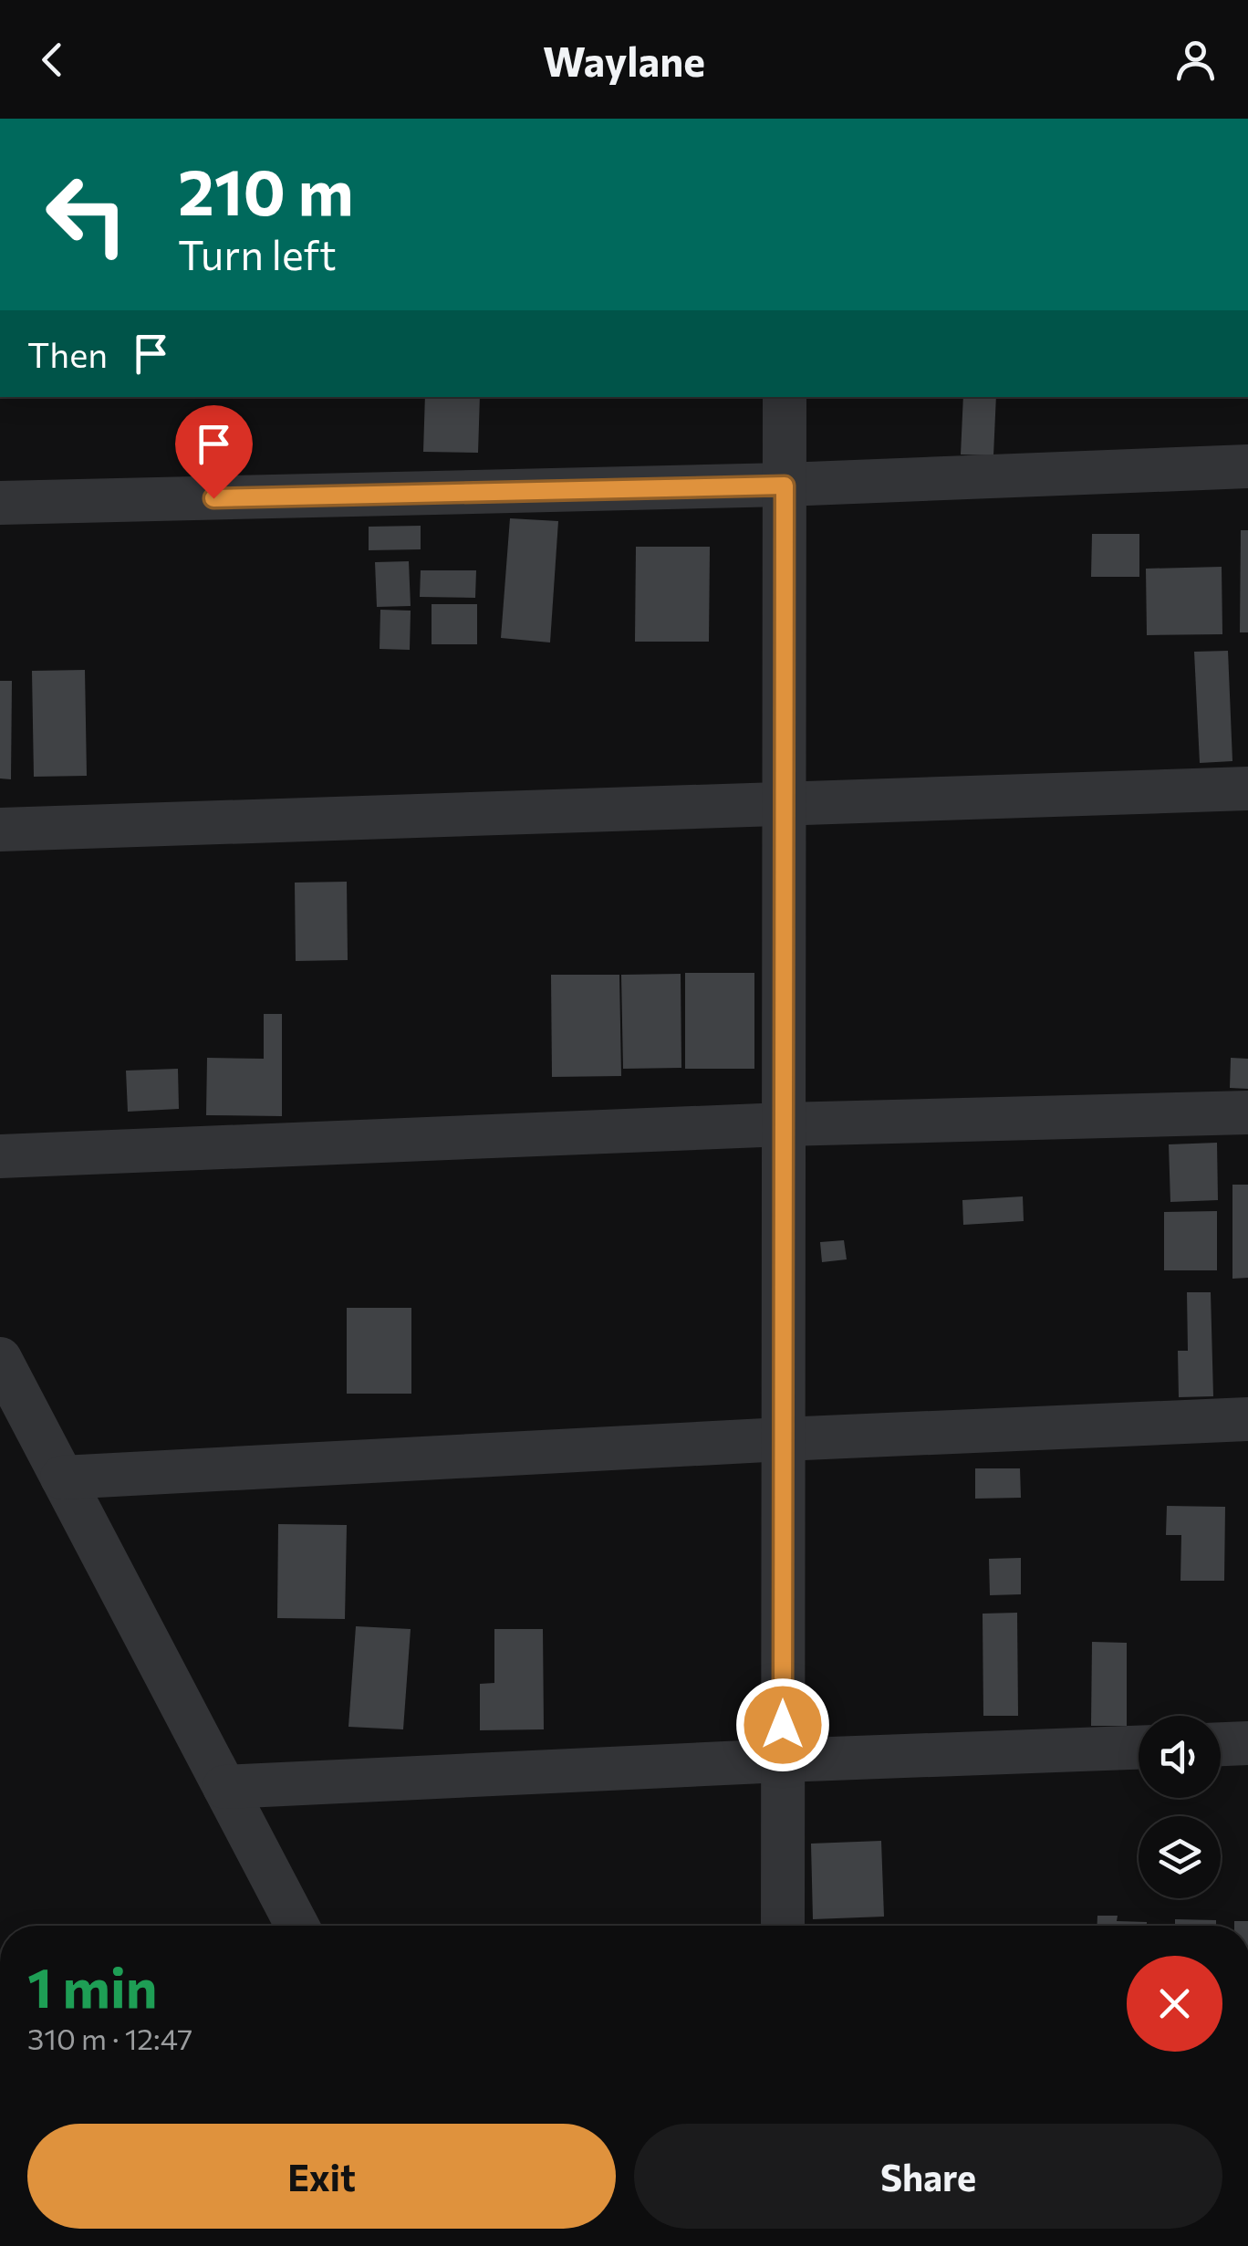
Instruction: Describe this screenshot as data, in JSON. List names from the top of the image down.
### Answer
{
  "page": {
    "header": "Waylane",
    "turn": ["210 m", "Turn left"],
    "then": "Then",
    "heading": ["1 min", "310 m · 12:47"],
    "buttons": ["Exit", "Share"]
  }
}
